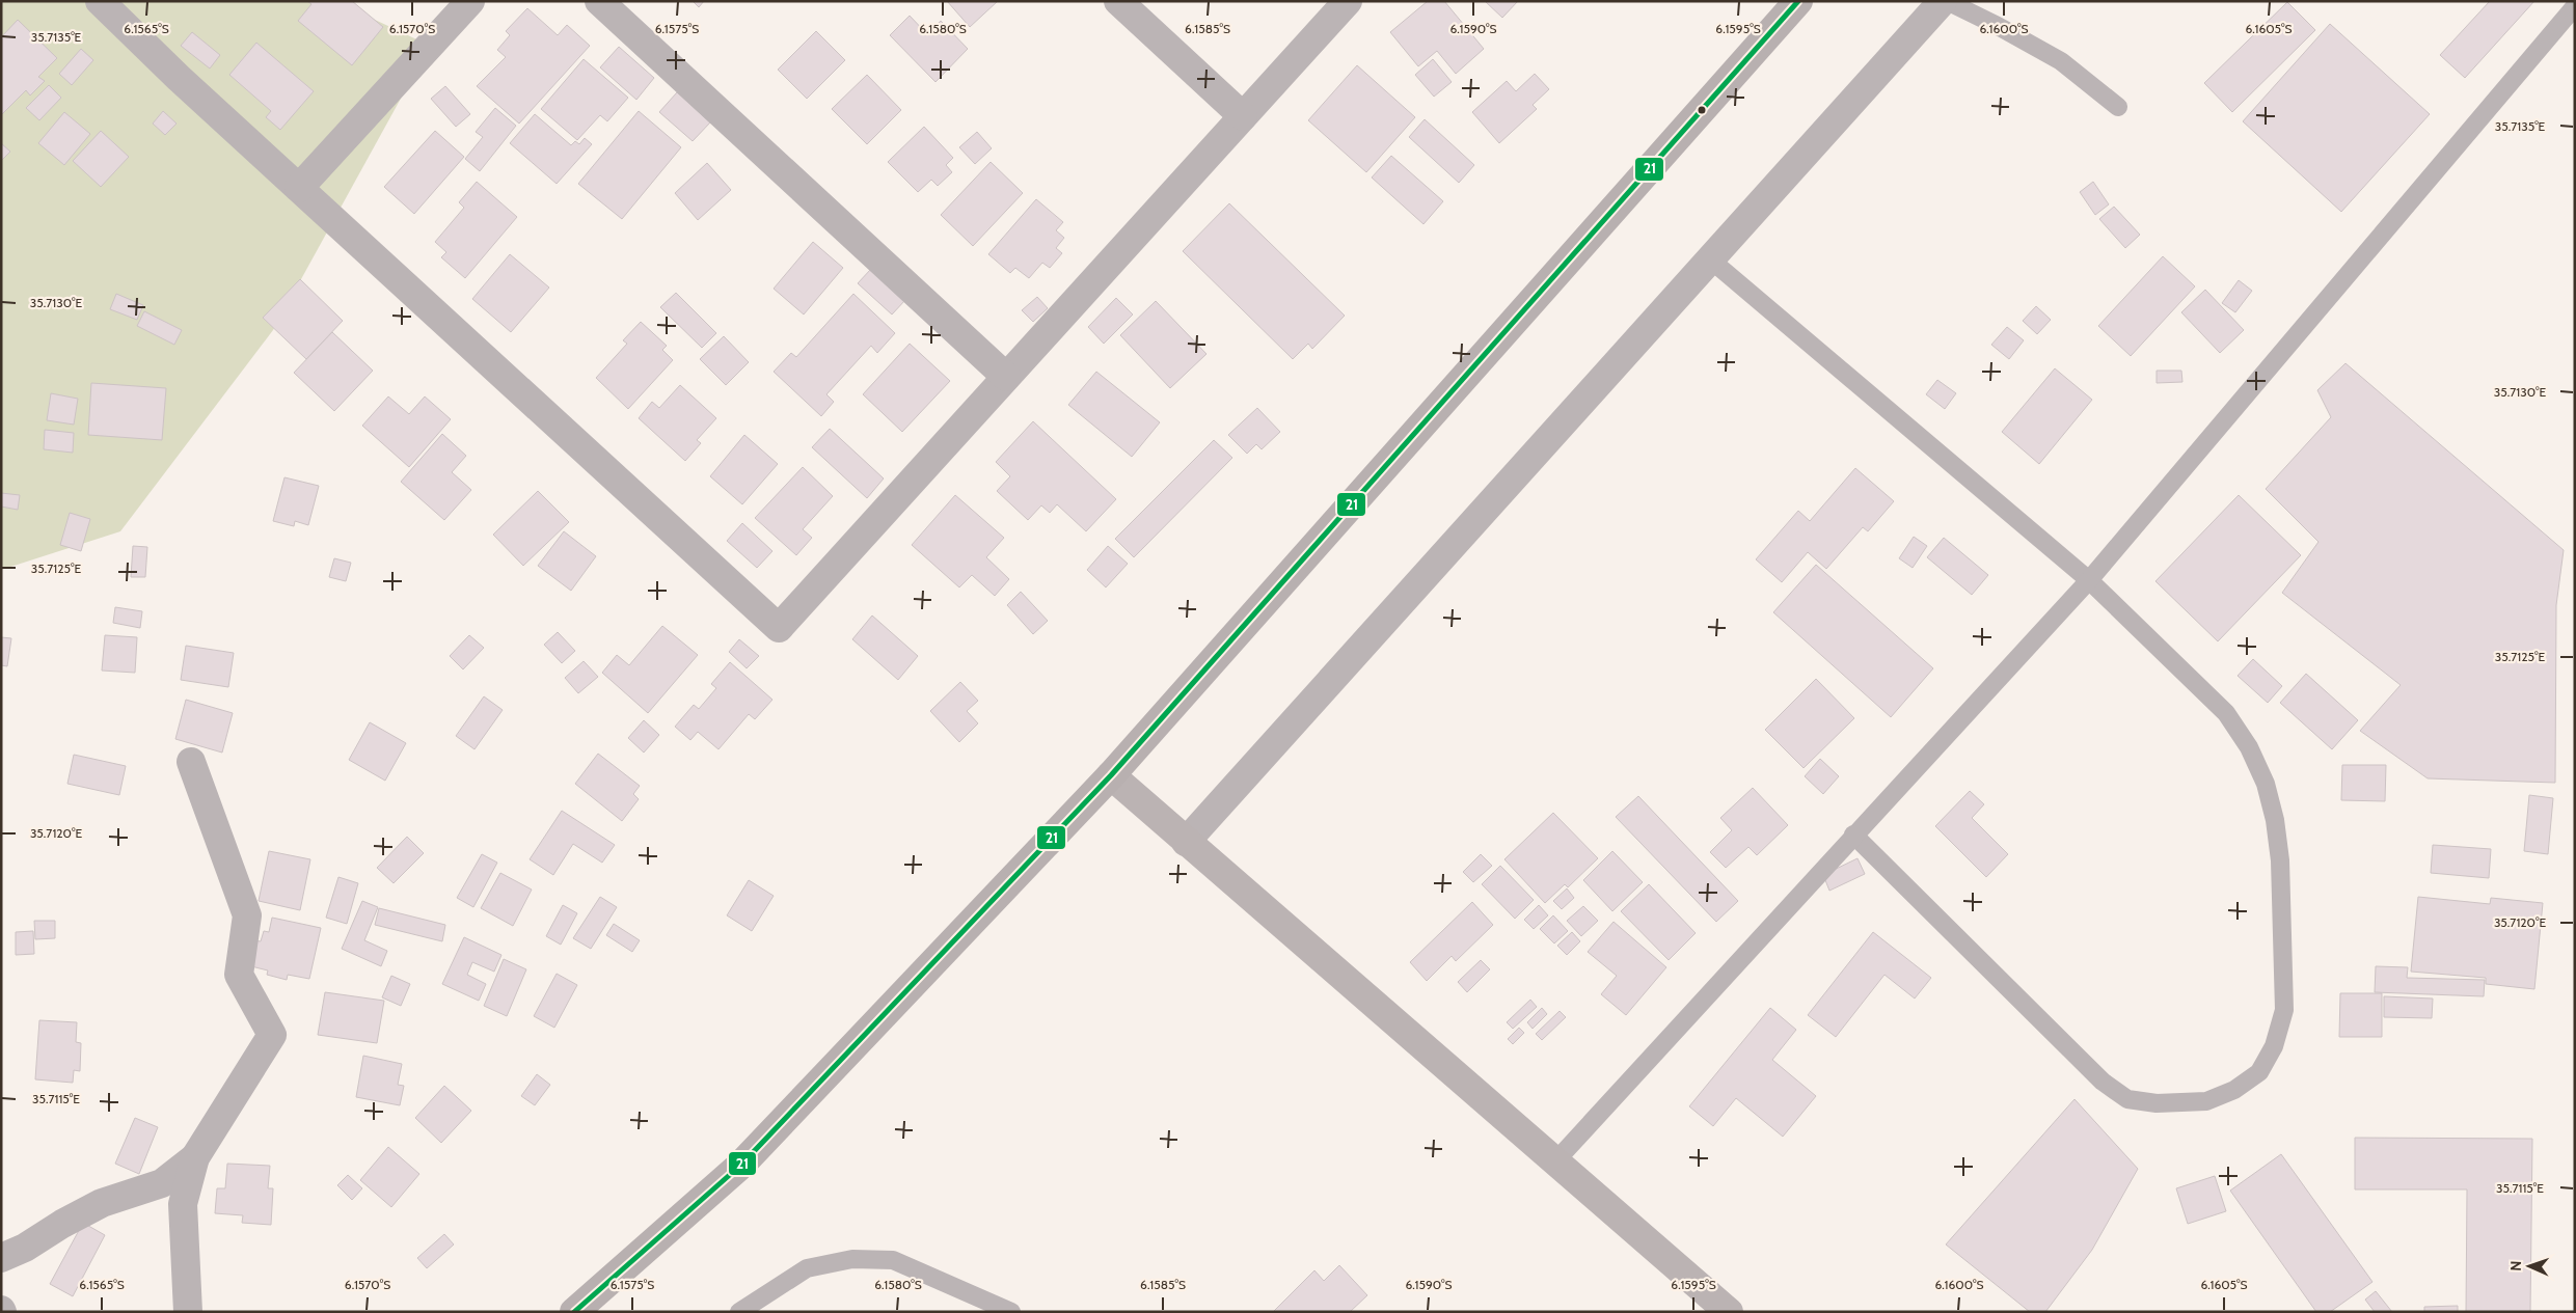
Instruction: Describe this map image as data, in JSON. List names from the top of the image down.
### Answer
{
  "lines": ["transit line 21"],
  "north": "left",
  "coordinates": [
    "6.1565°S",
    "6.1570°S",
    "6.1575°S",
    "6.1580°S",
    "6.1585°S",
    "6.1590°S",
    "6.1595°S",
    "6.1600°S",
    "6.1605°S",
    "35.7135°E",
    "35.7130°E",
    "35.7125°E",
    "35.7120°E",
    "35.7115°E"
  ]
}
